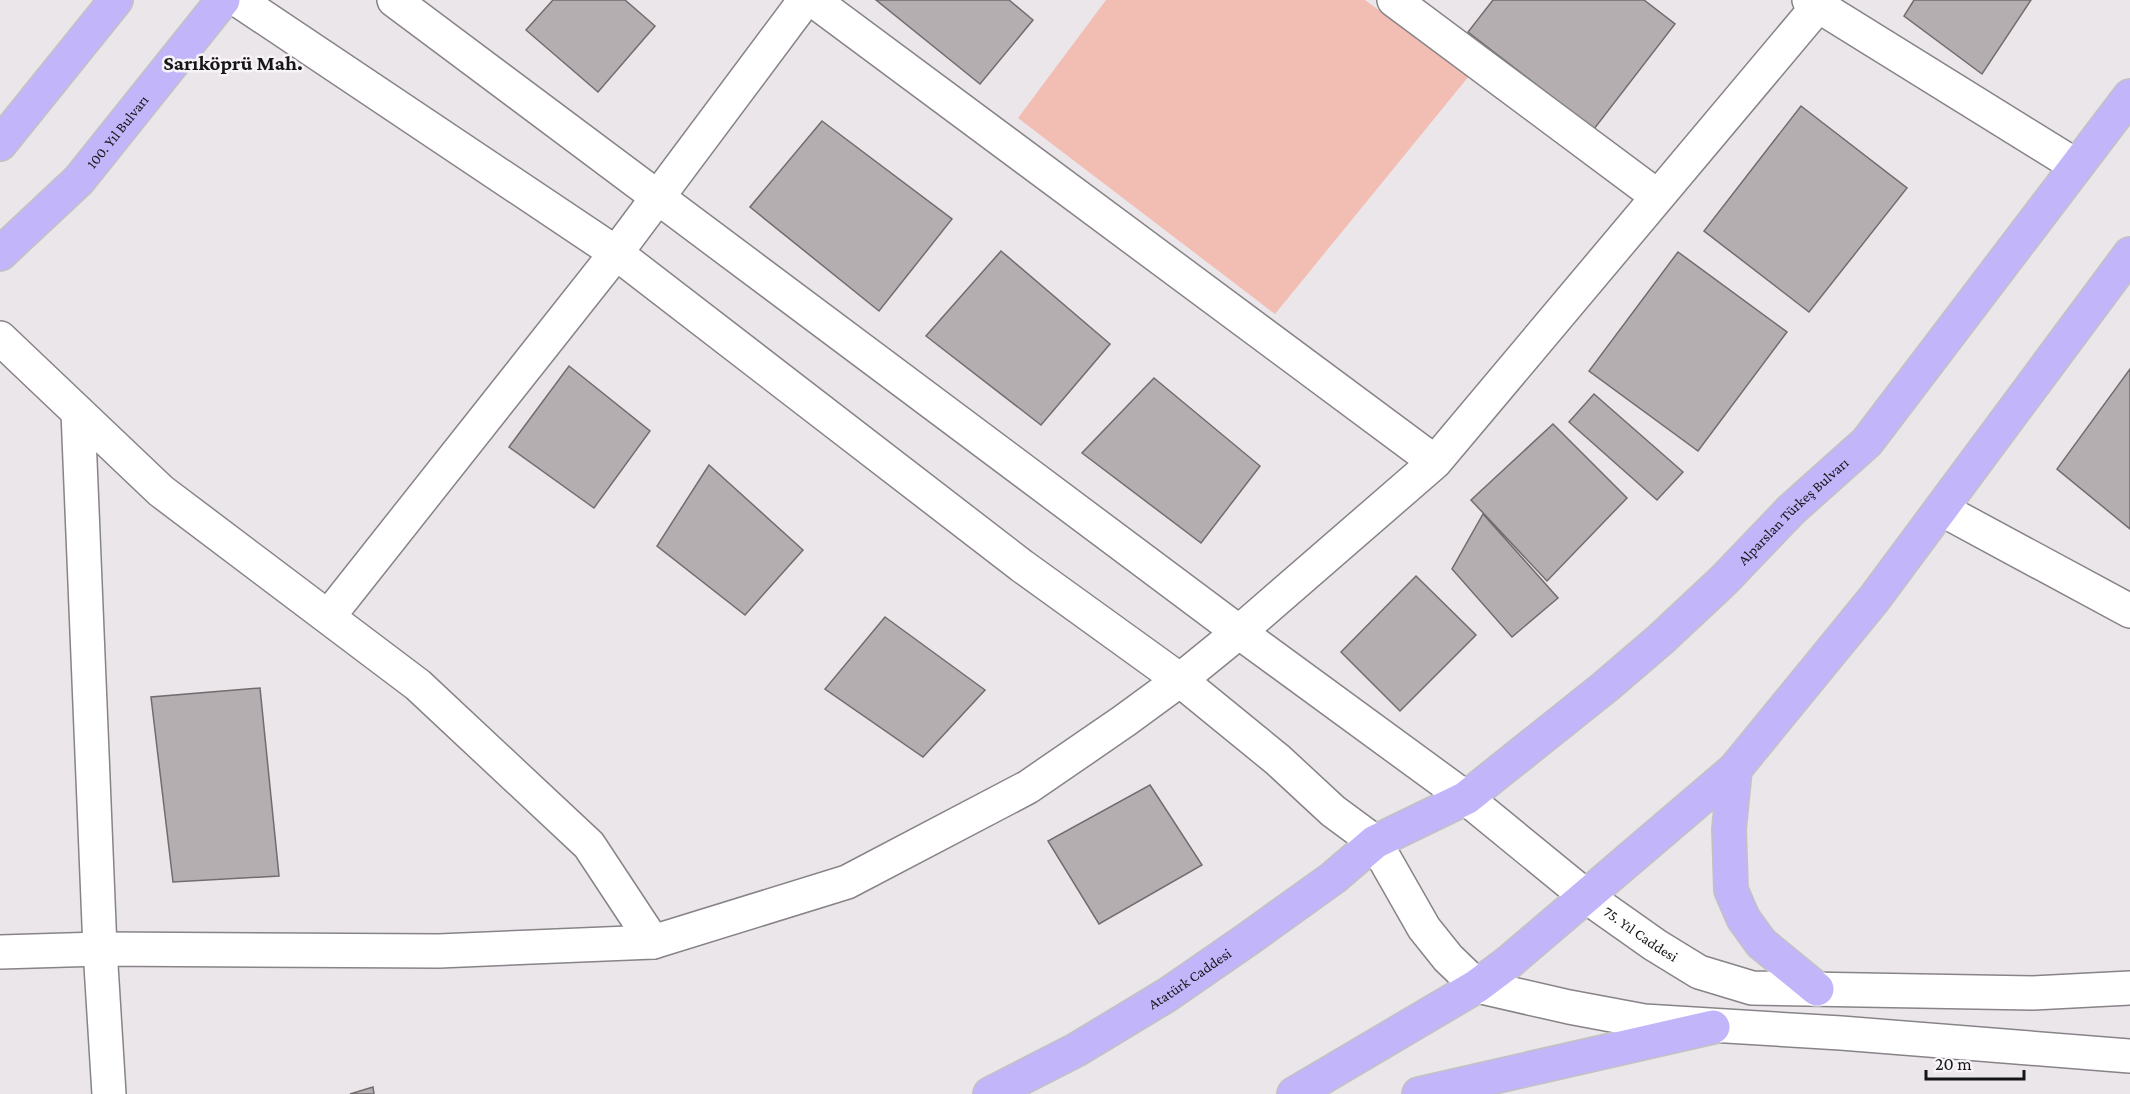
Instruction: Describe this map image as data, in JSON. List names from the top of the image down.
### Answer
{
  "streets": {
    "main road": ["100. Yıl Bulvarı", "Alparslan Türkeş Bulvarı", "Atatürk Caddesi"],
    "street": ["75. Yıl Caddesi"]
  },
  "crossings": [
    ["Alparslan Türkeş Bulvarı", "75. Yıl Caddesi"],
    ["Alparslan Türkeş Bulvarı", "Atatürk Caddesi"]
  ],
  "districts": ["Sarıköprü Mah."],
  "scale_bar": "20 m"
}
